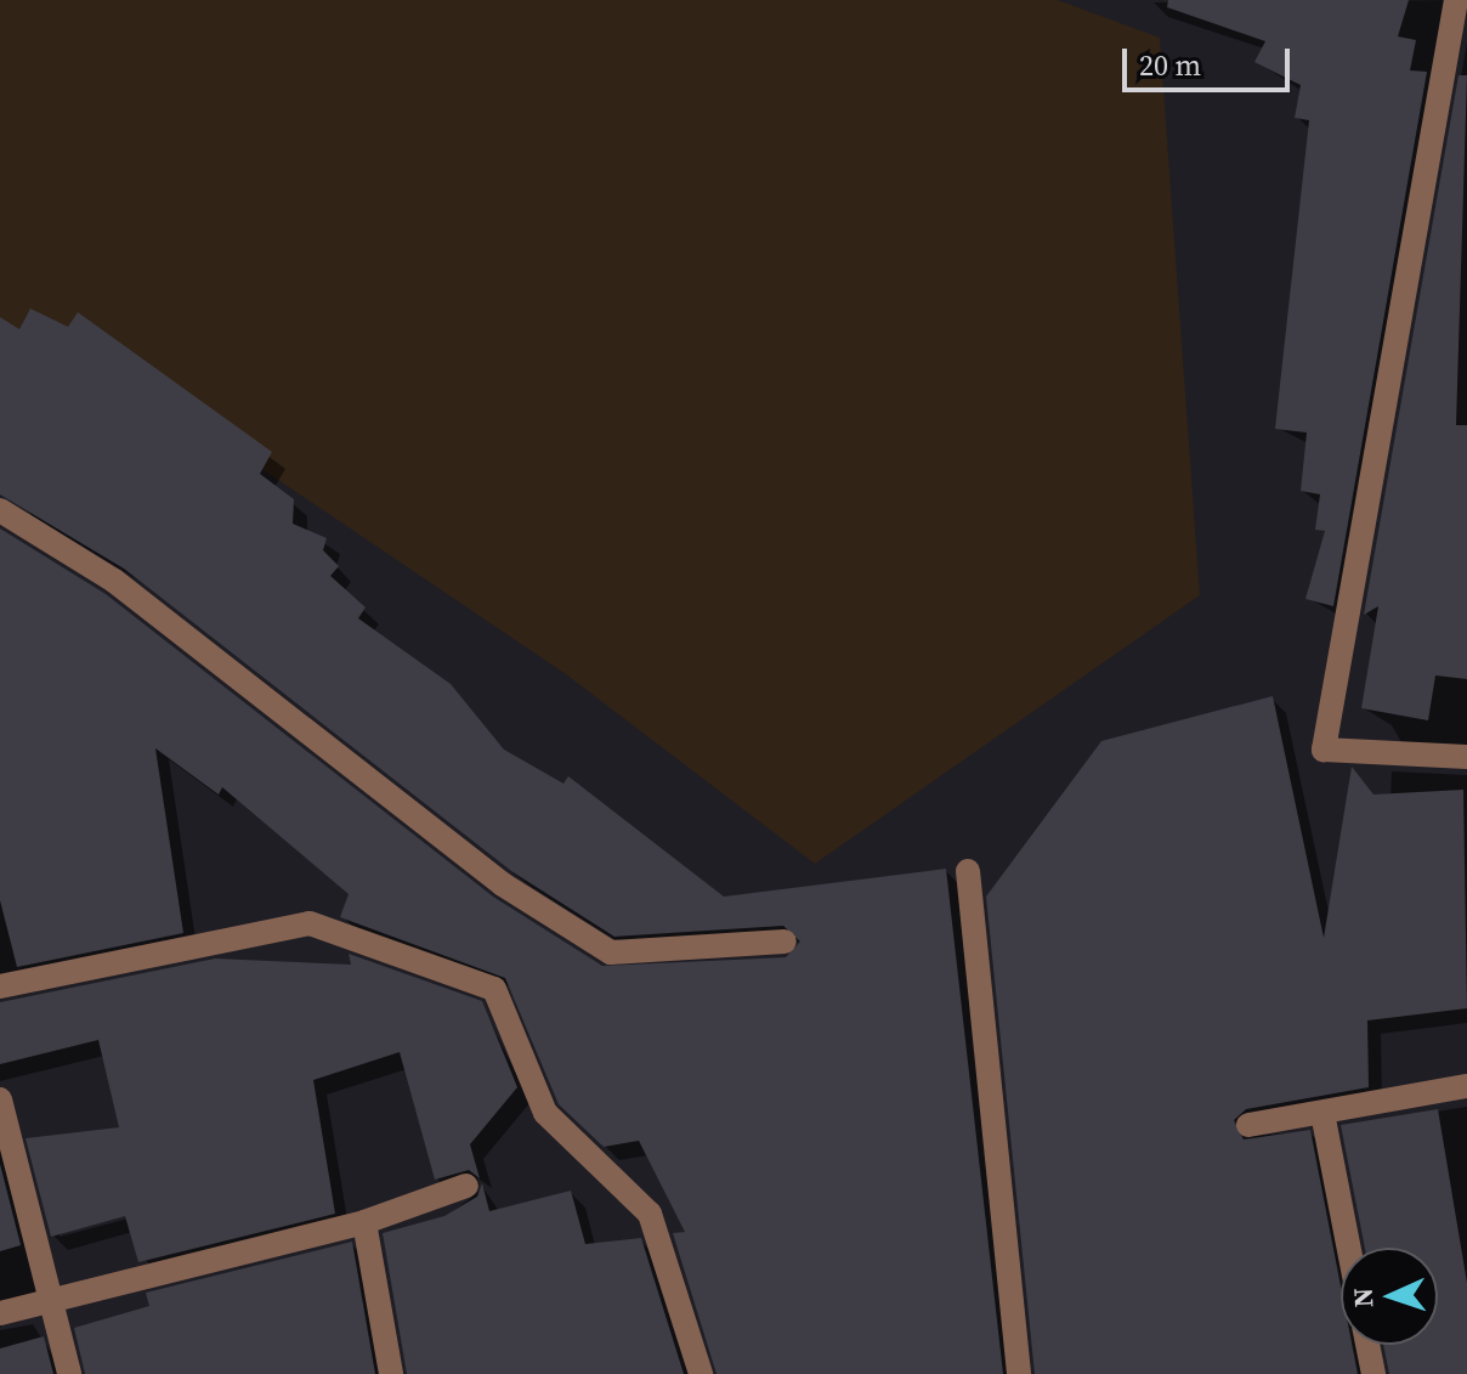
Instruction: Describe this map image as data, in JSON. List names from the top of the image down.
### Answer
{
  "scale_bar": "20 m",
  "north": "left"
}
